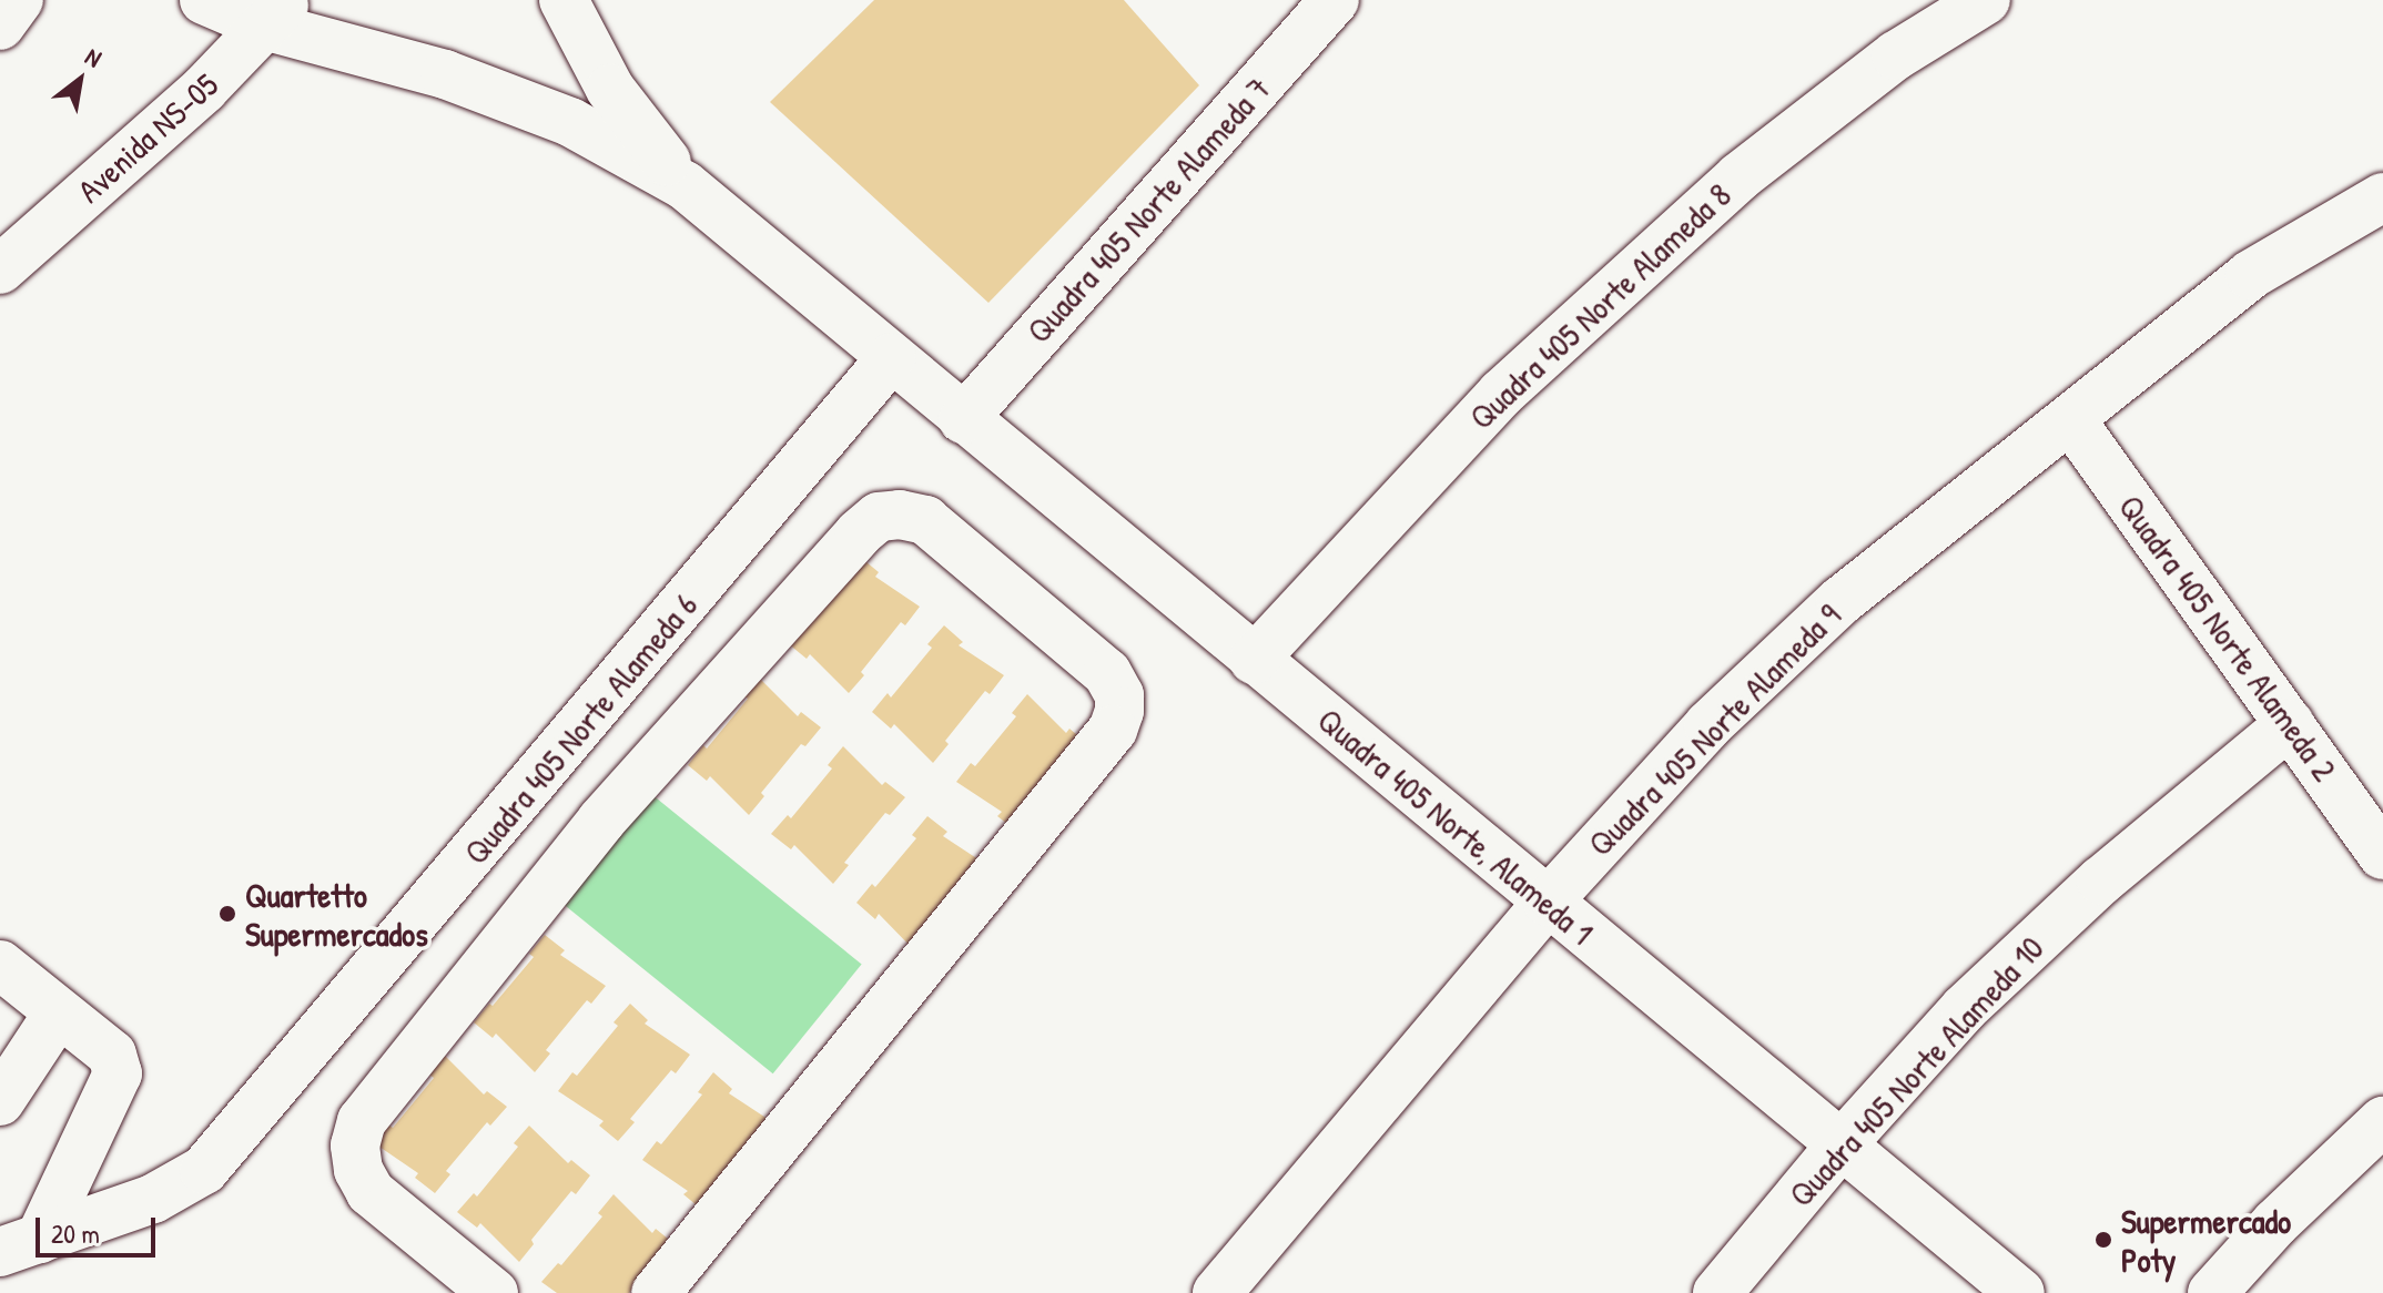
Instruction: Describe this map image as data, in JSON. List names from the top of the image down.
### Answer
{
  "streets": {
    "street": [
      "Avenida NS-05",
      "Quadra 405 Norte Alameda 7",
      "Quadra 405 Norte Alameda 8",
      "Quadra 405 Norte Alameda 2",
      "Quadra 405 Norte Alameda 6",
      "Quadra 405 Norte Alameda 9",
      "Quadra 405 Norte, Alameda 1",
      "Quadra 405 Norte Alameda 10"
    ]
  },
  "crossings": [
    ["Quadra 405 Norte Alameda 7", "Quadra 405 Norte, Alameda 1"],
    ["Quadra 405 Norte Alameda 8", "Quadra 405 Norte, Alameda 1"],
    ["Quadra 405 Norte Alameda 2", "Quadra 405 Norte Alameda 9"],
    ["Quadra 405 Norte Alameda 2", "Quadra 405 Norte Alameda 10"],
    ["Quadra 405 Norte Alameda 6", "Quadra 405 Norte, Alameda 1"],
    ["Quadra 405 Norte Alameda 9", "Quadra 405 Norte, Alameda 1"],
    ["Quadra 405 Norte, Alameda 1", "Quadra 405 Norte Alameda 10"]
  ],
  "places": ["Quartetto Supermercados", "Supermercado Poty"],
  "scale_bar": "20 m",
  "north": "top right"
}
